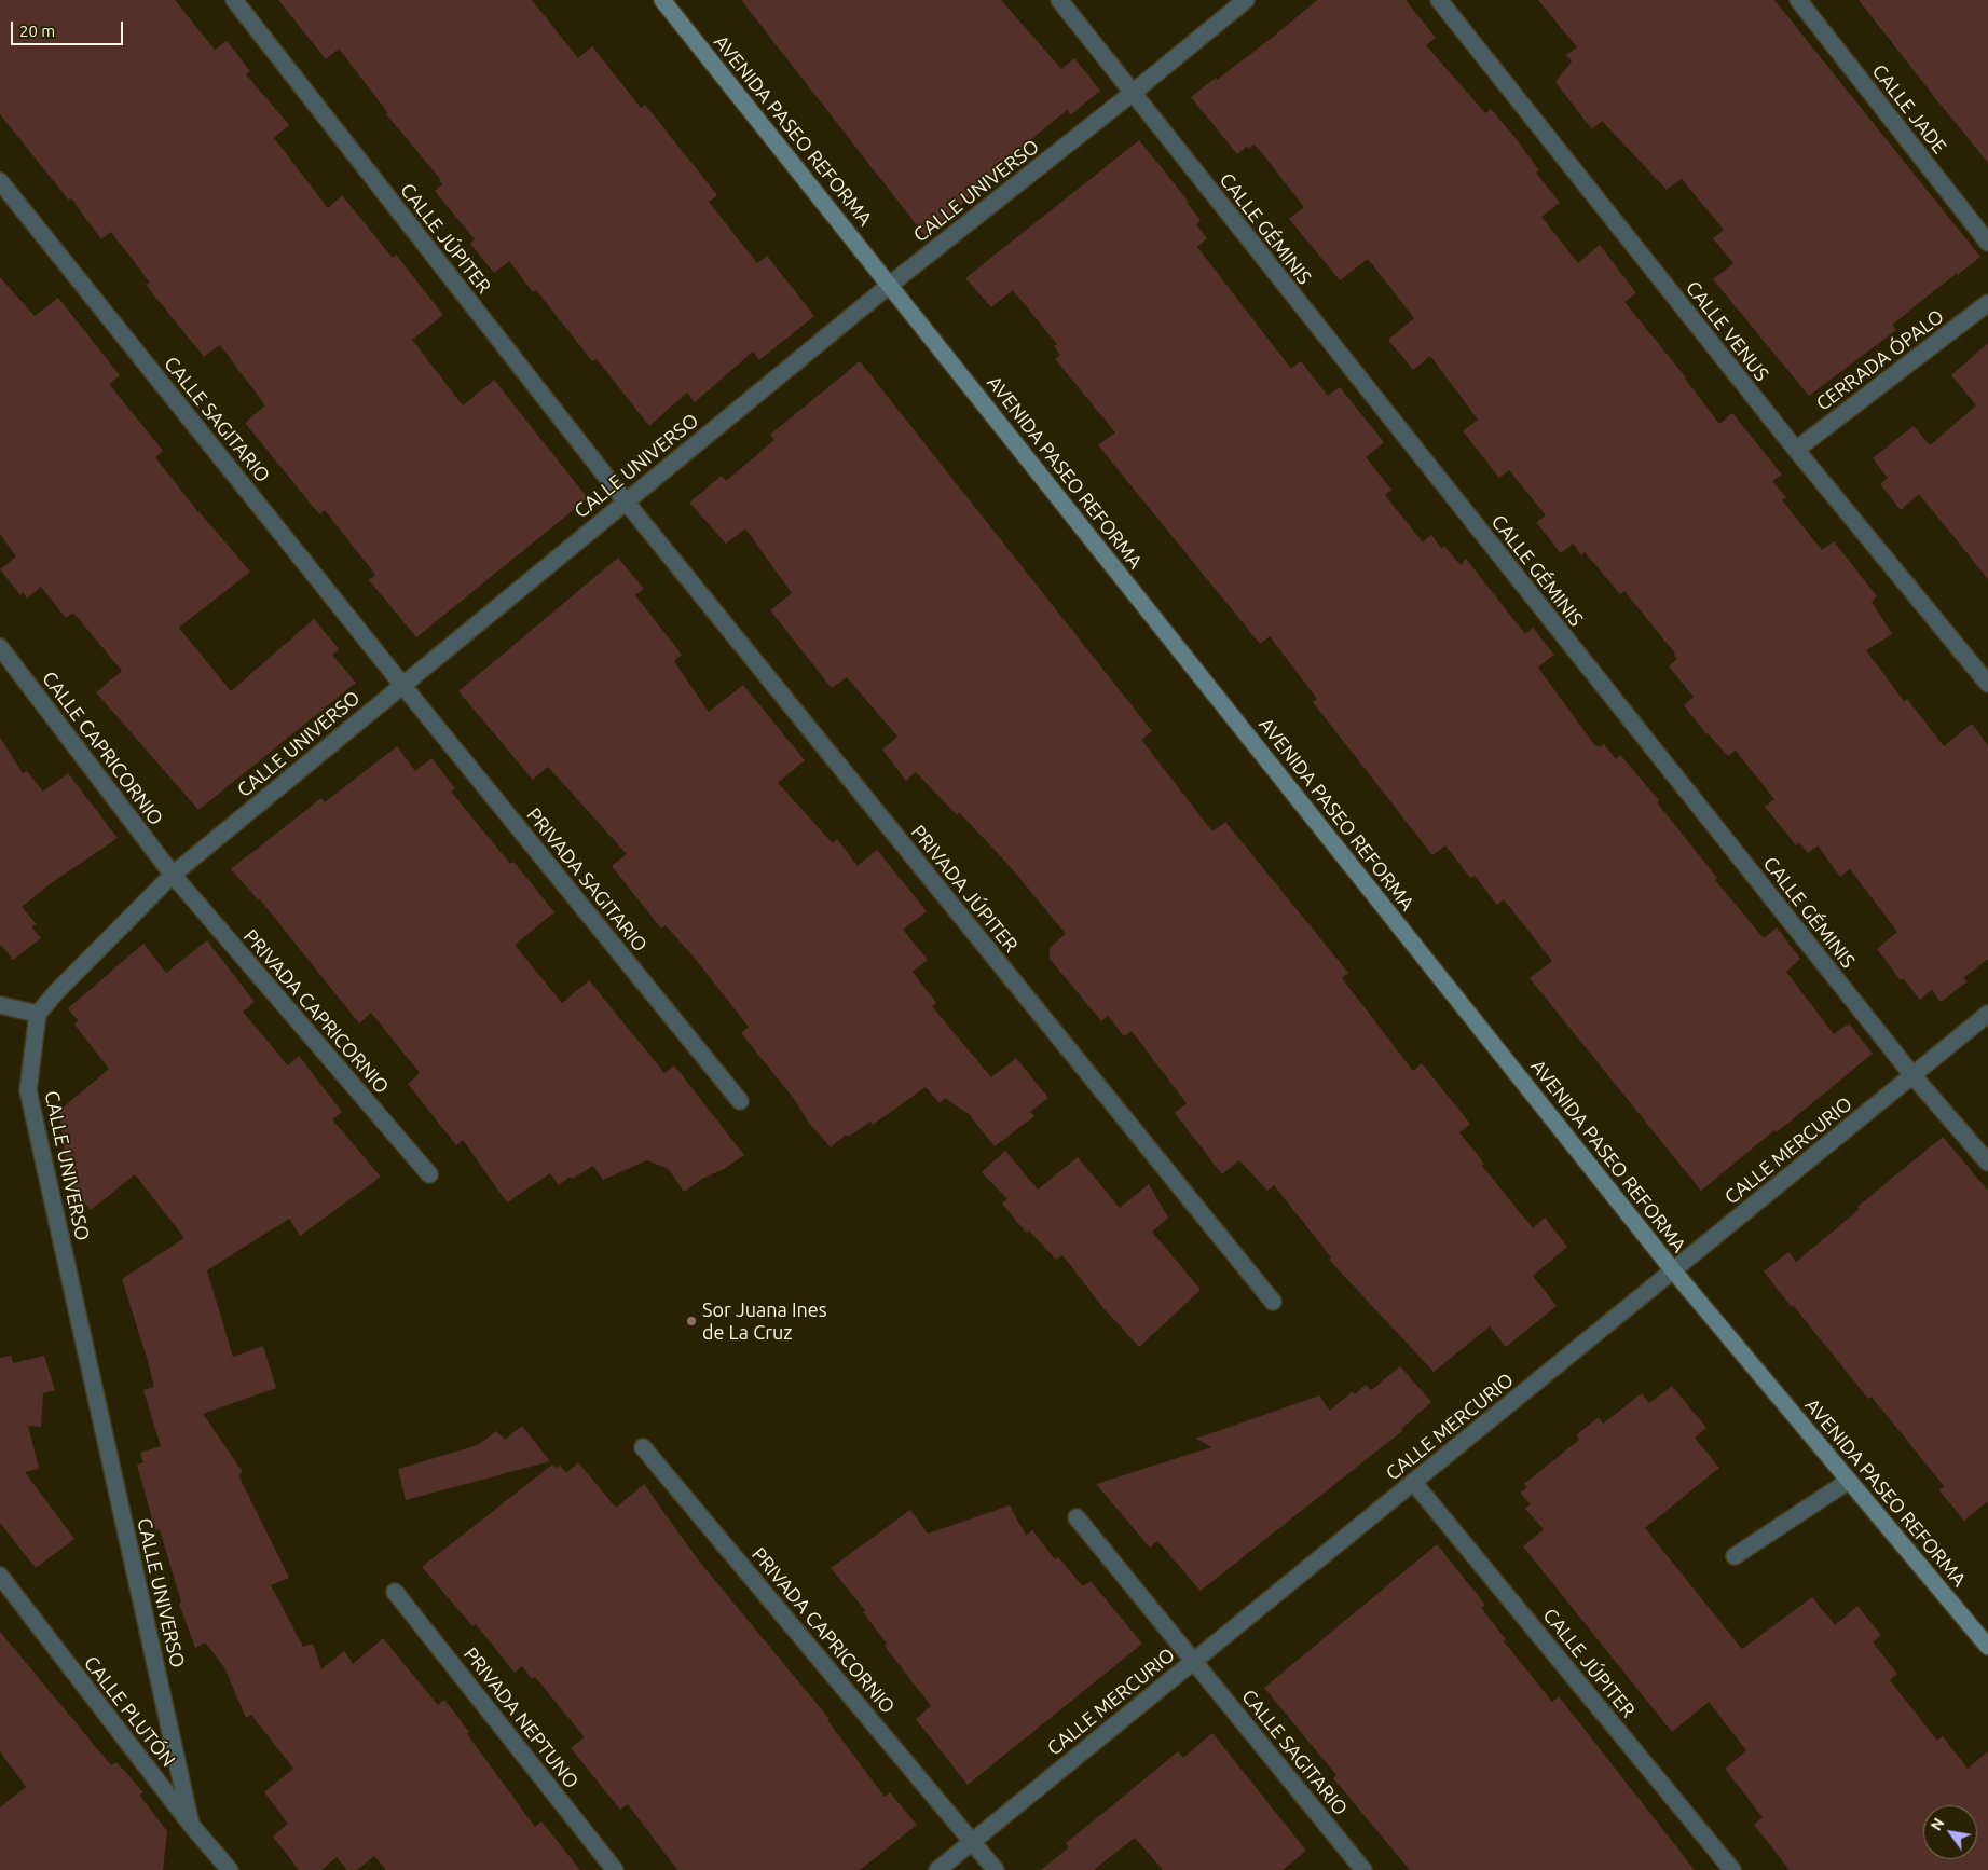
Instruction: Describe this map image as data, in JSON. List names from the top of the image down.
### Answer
{
  "streets": {
    "main road": ["AVENIDA PASEO REFORMA"],
    "street": [
      "CALLE JADE",
      "CALLE UNIVERSO",
      "CALLE GÉMINIS",
      "CALLE JÚPITER",
      "CALLE VENUS",
      "CERRADA ÓPALO",
      "CALLE SAGITARIO",
      "CALLE CAPRICORNIO",
      "PRIVADA SAGITARIO",
      "PRIVADA JÚPITER",
      "PRIVADA CAPRICORNIO",
      "CALLE MERCURIO",
      "CALLE PLUTÓN",
      "PRIVADA NEPTUNO"
    ]
  },
  "crossings": [
    ["AVENIDA PASEO REFORMA", "CALLE UNIVERSO"],
    ["AVENIDA PASEO REFORMA", "CALLE MERCURIO"],
    ["CALLE UNIVERSO", "CALLE GÉMINIS"],
    ["CALLE UNIVERSO", "CALLE JÚPITER"],
    ["CALLE UNIVERSO", "CALLE SAGITARIO"],
    ["CALLE UNIVERSO", "CALLE CAPRICORNIO"],
    ["CALLE UNIVERSO", "PRIVADA SAGITARIO"],
    ["CALLE UNIVERSO", "PRIVADA JÚPITER"],
    ["CALLE UNIVERSO", "PRIVADA CAPRICORNIO"],
    ["CALLE UNIVERSO", "CALLE PLUTÓN"],
    ["CALLE GÉMINIS", "CALLE MERCURIO"],
    ["CALLE JÚPITER", "PRIVADA JÚPITER"],
    ["CALLE JÚPITER", "CALLE MERCURIO"],
    ["CALLE VENUS", "CERRADA ÓPALO"],
    ["CALLE SAGITARIO", "PRIVADA SAGITARIO"],
    ["CALLE SAGITARIO", "CALLE MERCURIO"],
    ["CALLE CAPRICORNIO", "PRIVADA CAPRICORNIO"],
    ["PRIVADA CAPRICORNIO", "CALLE MERCURIO"]
  ],
  "places": ["Sor Juana Ines de La Cruz"],
  "scale_bar": "20 m",
  "north": "top left"
}
